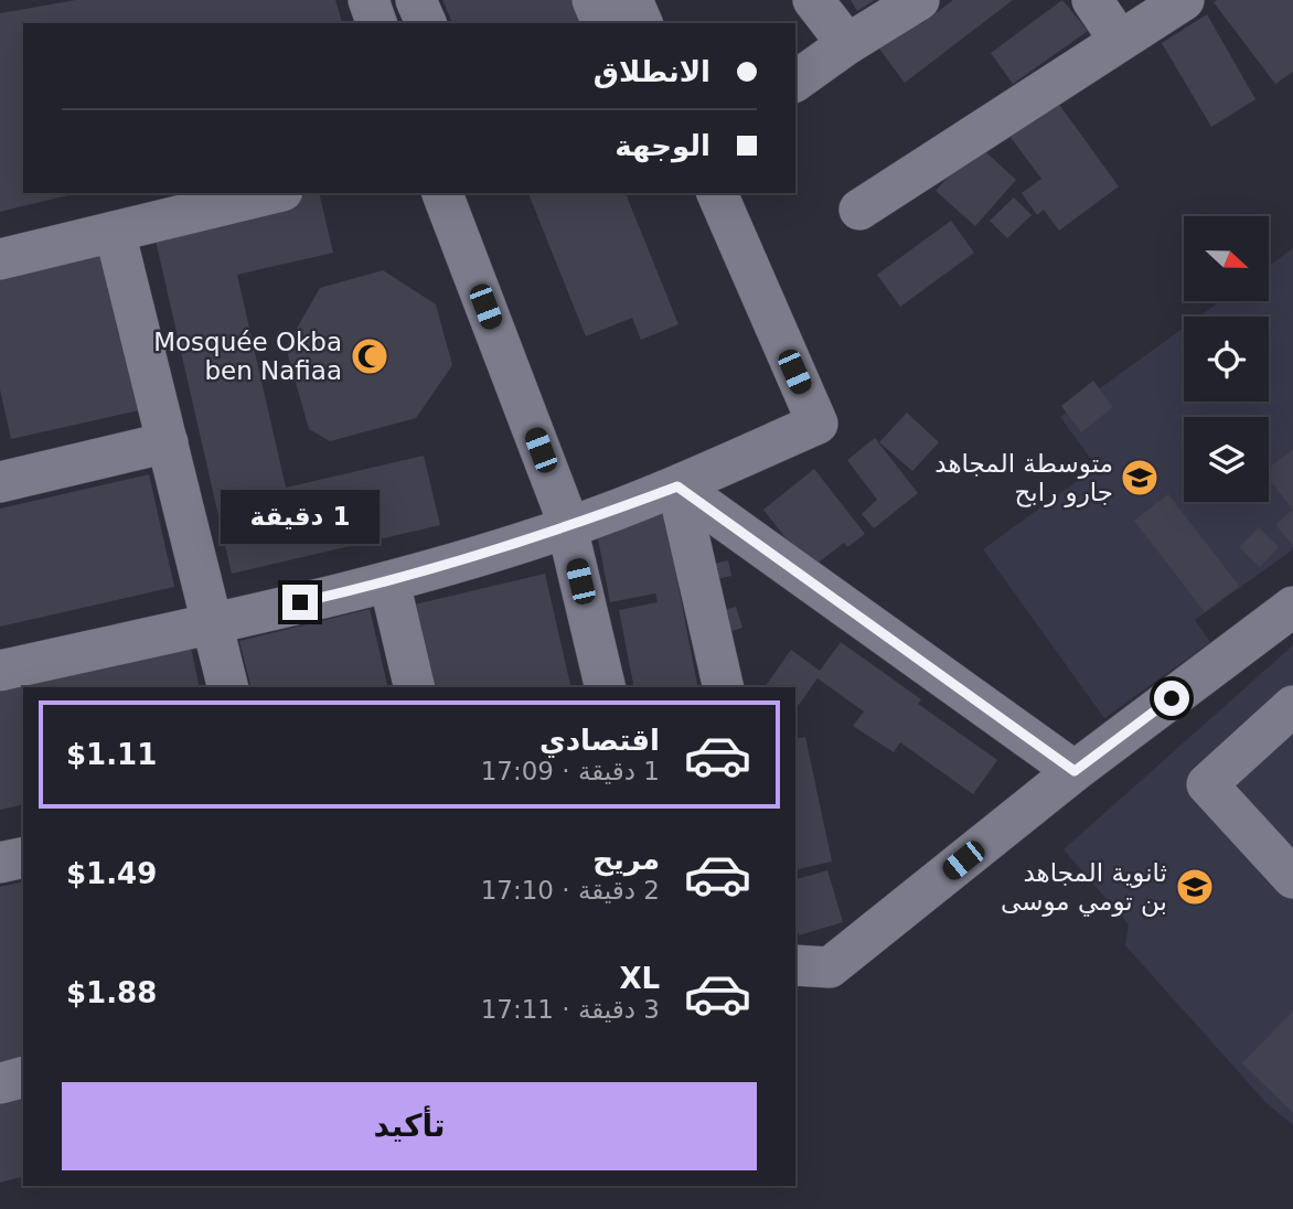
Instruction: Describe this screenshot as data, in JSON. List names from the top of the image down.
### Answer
{
  "places": {
    "mosque": ["Mosquée Okba ben Nafiaa"],
    "school or university": ["متوسطة المجاهد جارو رابح", "ثانوية المجاهد بن تومي موسى"]
  },
  "north": "right",
  "page": {
    "banner": ["الانطلاق", "الوجهة"],
    "bubble": "1 دقيقة",
    "list": [
      {
        "name": "اقتصادي",
        "note": "1 دقيقة · 17:09",
        "value": "$1.11"
      },
      {
        "name": "مريح",
        "note": "2 دقيقة · 17:10",
        "value": "$1.49"
      },
      {
        "name": "XL",
        "note": "3 دقيقة · 17:11",
        "value": "$1.88"
      }
    ],
    "buttons": "تأكيد"
  }
}
